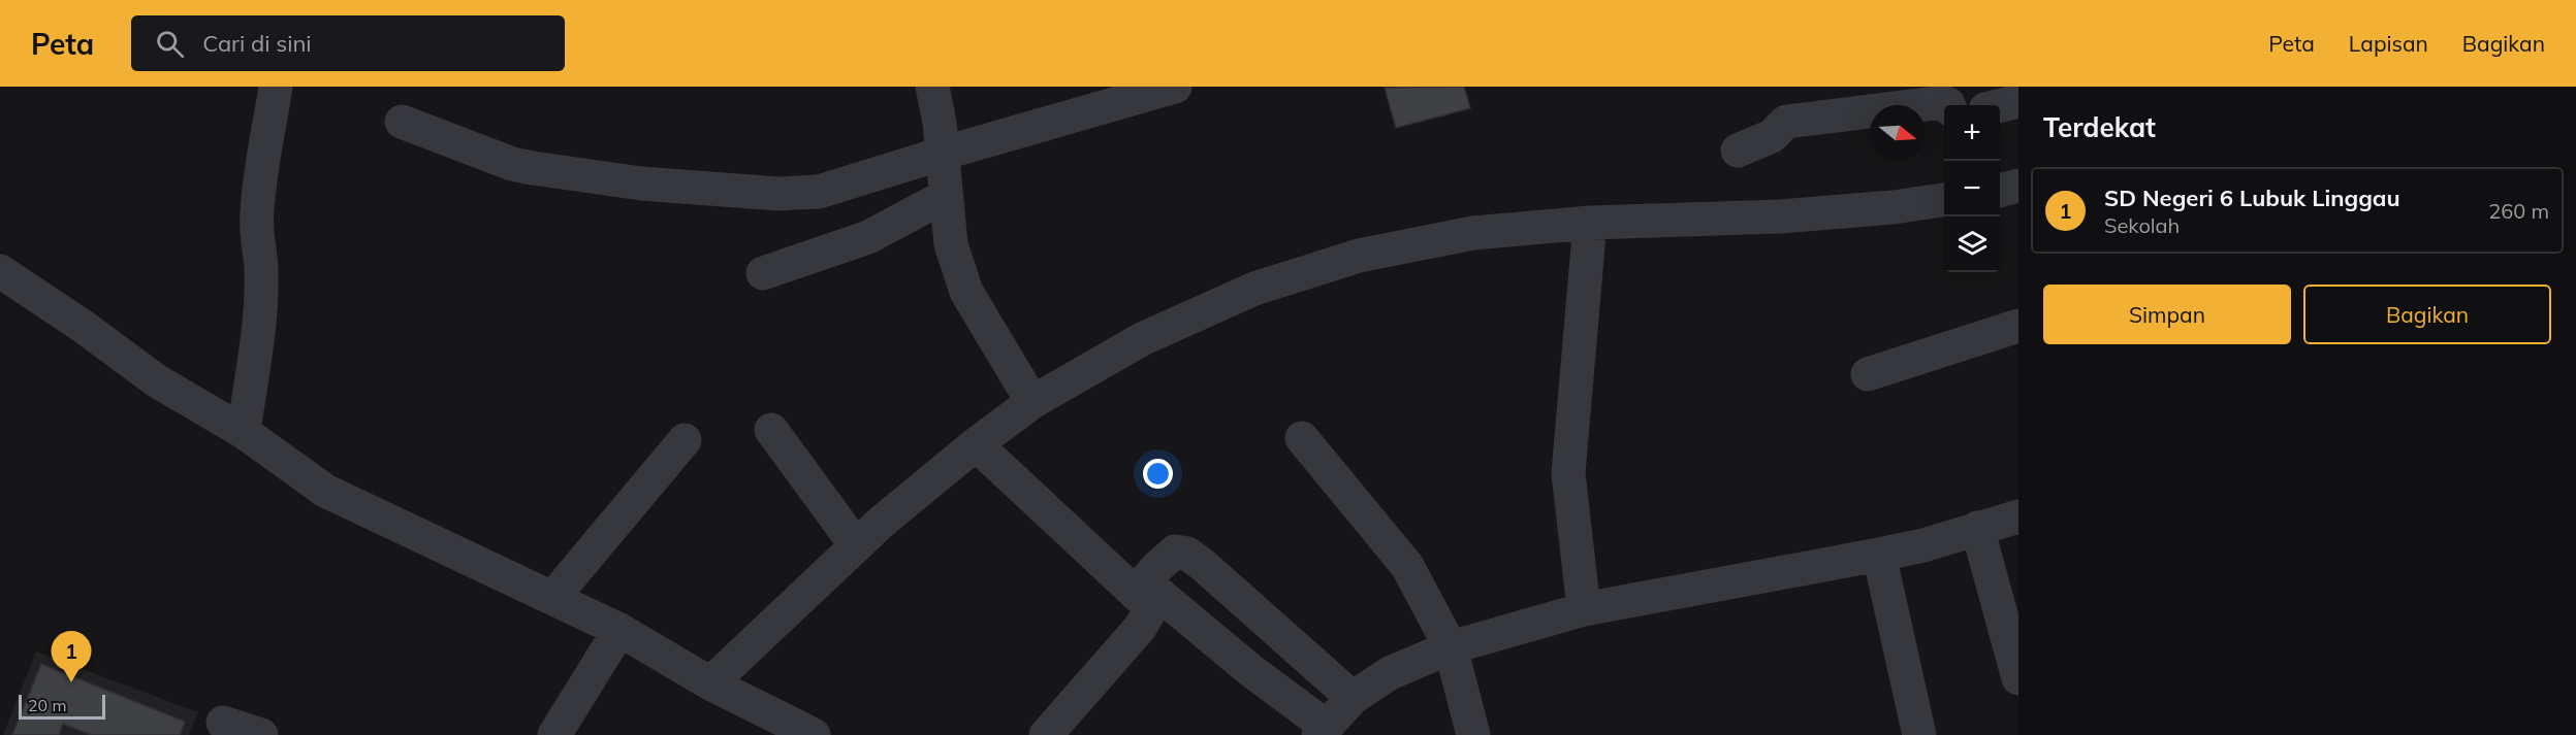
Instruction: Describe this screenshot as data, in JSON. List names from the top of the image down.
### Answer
{
  "scale_bar": "20 m",
  "north": "right",
  "page": {
    "header": "Peta",
    "search": "Cari di sini",
    "nav": ["Peta", "Lapisan", "Bagikan"],
    "heading": "Terdekat",
    "map_buttons": ["+", "−"],
    "list": [
      {
        "mark": "1",
        "name": "SD Negeri 6 Lubuk Linggau",
        "note": "Sekolah",
        "value": "260 m"
      }
    ],
    "buttons": ["Simpan", "Bagikan"],
    "pins": "1",
    "scale": "20 m"
  }
}
